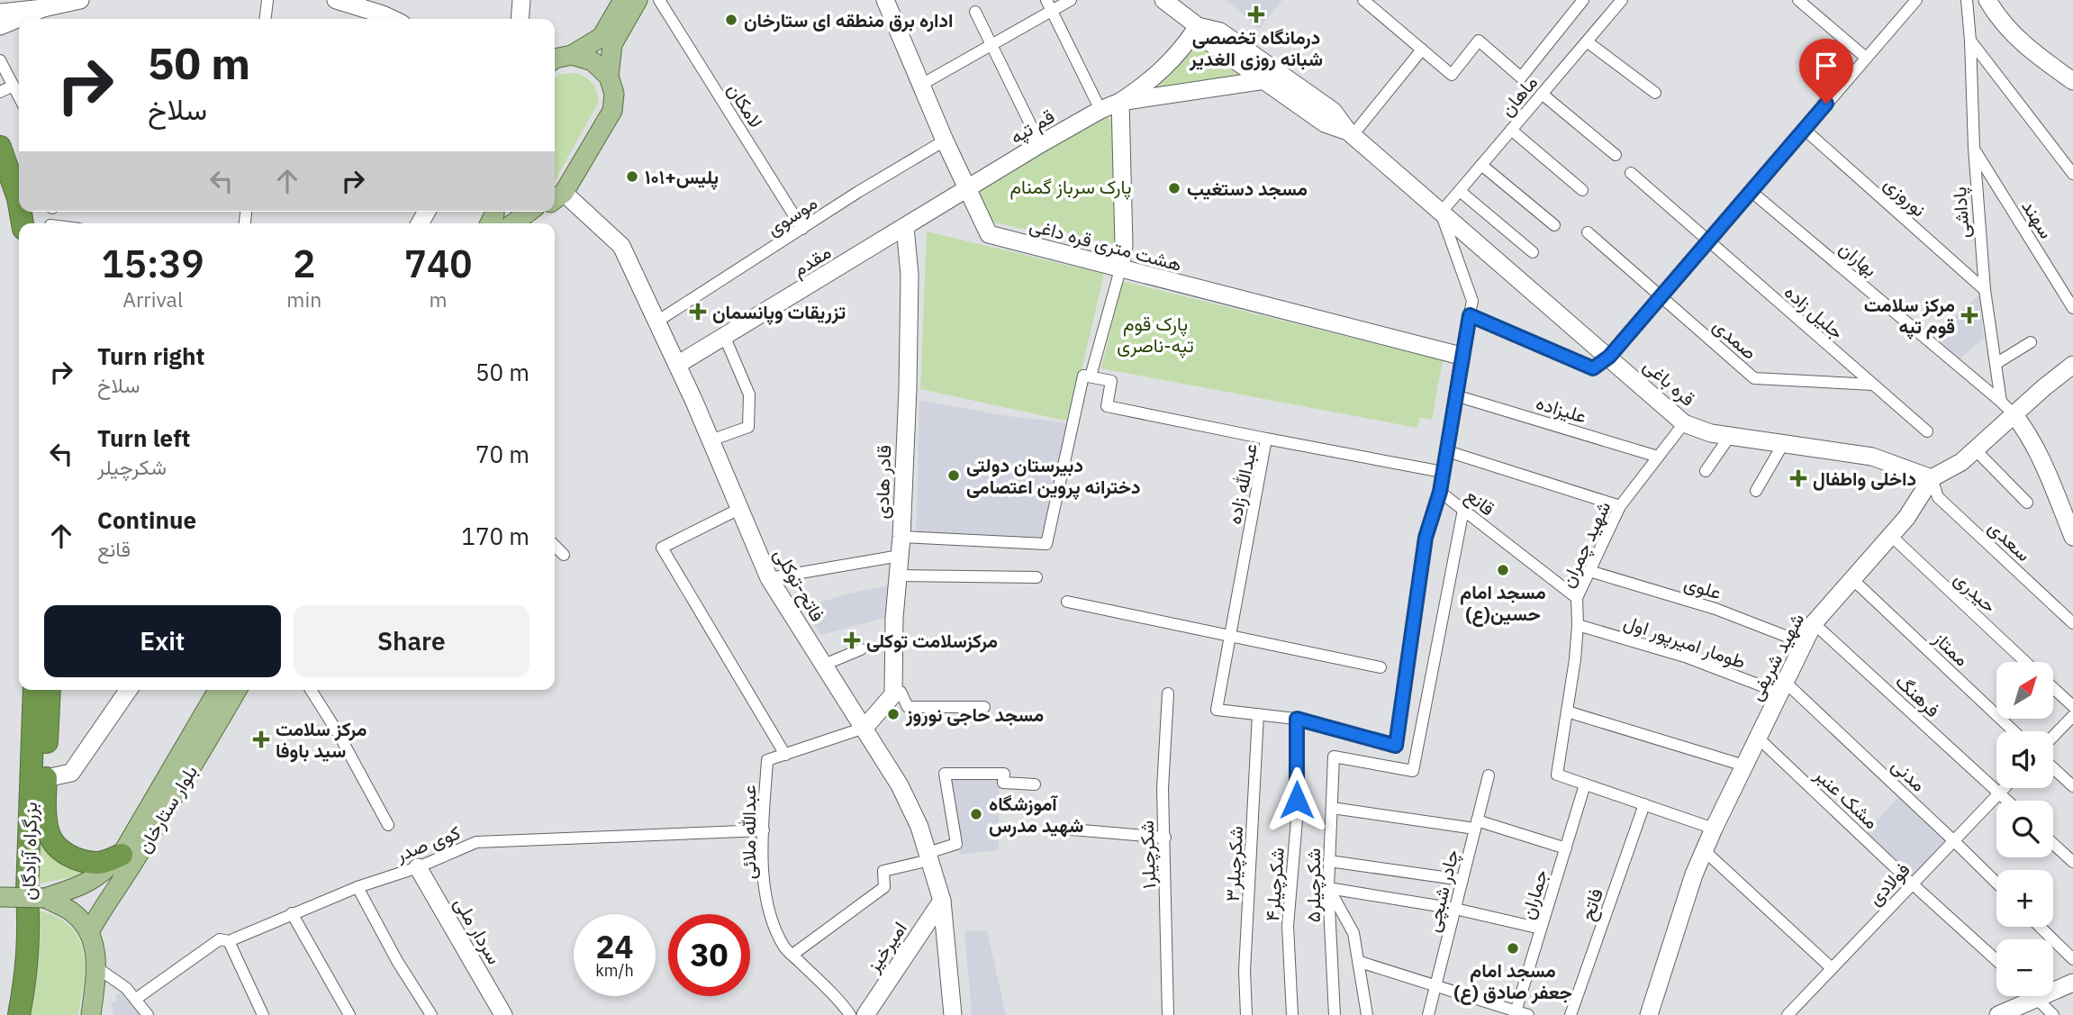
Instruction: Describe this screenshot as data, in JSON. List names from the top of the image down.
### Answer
{
  "streets": {
    "highway": ["بزرگراه آزادگان"],
    "main road": ["بلوار ستارخان"],
    "street": [
      "ماهان",
      "لامکان",
      "قم تپه",
      "نوروزی",
      "پاداشی",
      "موسوی",
      "سهند",
      "هشت متری قره داغی",
      "بهاران",
      "مقدم",
      "جلیل زاده",
      "صمدی",
      "قره باغی",
      "علیزاده",
      "قادر هادی",
      "عبدالله زاده",
      "قانع",
      "سعدی",
      "شهید چمران",
      "فاتح-توکلی",
      "علوی",
      "حیدری",
      "طومار امیرپور اول",
      "ممتاز",
      "شهید شریفى",
      "فرهنگ",
      "مدنی",
      "مشک عنبر",
      "عبدالله ملائی",
      "کوی صدر",
      "شکرچیلر۱",
      "شکرچیلر۳",
      "فولادی",
      "شکرچیلر۴",
      "شکرچیلر۵",
      "چادر شبچی",
      "جماران",
      "فاتح",
      "سردار ملی",
      "امیرخیز"
    ]
  },
  "crossings": [
    ["ماهان", "قره باغی"],
    ["ماهان", "قانع"],
    ["لامکان", "موسوی"],
    ["قم تپه", "هشت متری قره داغی"],
    ["قم تپه", "مقدم"],
    ["نوروزی", "پاداشی"],
    ["پاداشی", "سهند"],
    ["پاداشی", "بهاران"],
    ["موسوی", "هشت متری قره داغی"],
    ["موسوی", "فاتح-توکلی"],
    ["هشت متری قره داغی", "مقدم"],
    ["هشت متری قره داغی", "قانع"],
    ["مقدم", "قادر هادی"],
    ["مقدم", "فاتح-توکلی"],
    ["جلیل زاده", "صمدی"],
    ["قره باغی", "قانع"],
    ["قره باغی", "سعدی"],
    ["قره باغی", "شهید چمران"],
    ["قره باغی", "شهید شریفى"],
    ["علیزاده", "قانع"],
    ["علیزاده", "شهید چمران"],
    ["عبدالله زاده", "قانع"],
    ["عبدالله زاده", "شکرچیلر۳"],
    ["قانع", "شهید چمران"],
    ["قانع", "شکرچیلر۵"],
    ["سعدی", "شهید شریفى"],
    ["شهید چمران", "علوی"],
    ["شهید چمران", "طومار امیرپور اول"],
    ["شهید چمران", "جماران"],
    ["فاتح-توکلی", "عبدالله ملائی"],
    ["فاتح-توکلی", "امیرخیز"],
    ["علوی", "شهید شریفى"],
    ["حیدری", "شهید شریفى"],
    ["طومار امیرپور اول", "شهید شریفى"],
    ["طومار امیرپور اول", "مدنی"],
    ["ممتاز", "شهید شریفى"],
    ["شهید شریفى", "فرهنگ"],
    ["شهید شریفى", "مدنی"],
    ["شهید شریفى", "مشک عنبر"],
    ["فرهنگ", "فولادی"],
    ["مدنی", "فولادی"],
    ["مشک عنبر", "فولادی"],
    ["بلوار ستارخان", "بزرگراه آزادگان"],
    ["عبدالله ملائی", "کوی صدر"],
    ["کوی صدر", "سردار ملی"]
  ],
  "parks": ["پارک سرباز گمنام", "پارک قوم تپه-ناصری"],
  "places": {
    "health": [
      "درمانگاه تخصصی شبانه روزی الغدیر",
      "تزریقات وپانسمان",
      "مرکز سلامت قوم تپه",
      "داخلی واطفال",
      "مرکزسلامت توکلی",
      "مرکز سلامت سید باوفا"
    ],
    "other": [
      "اداره برق منطقه ای ستارخان",
      "پلیس+۱۰۱",
      "مسجد دستغیب",
      "دبیرستان دولتی دخترانه پروین اعتصامی",
      "مسجد امام حسین(ع)",
      "مسجد حاجی نوروز",
      "آموزشگاه شهید مدرس",
      "مسجد امام جعفر صادق (ع)"
    ]
  },
  "north": "top right",
  "page": {
    "turn": ["50 m", "سلاخ"],
    "eta": [
      "15:39",
      "Arrival",
      "2",
      "min",
      "740",
      "m"
    ],
    "list": [
      {
        "name": "Turn right",
        "note": "سلاخ",
        "value": "50 m"
      },
      {
        "name": "Turn left",
        "note": "شکرچیلر",
        "value": "70 m"
      },
      {
        "name": "Continue",
        "note": "قانع",
        "value": "170 m"
      }
    ],
    "buttons": ["Exit", "Share"],
    "map_buttons": ["+", "−"],
    "speed": "24 km/h",
    "limit": "30"
  }
}
